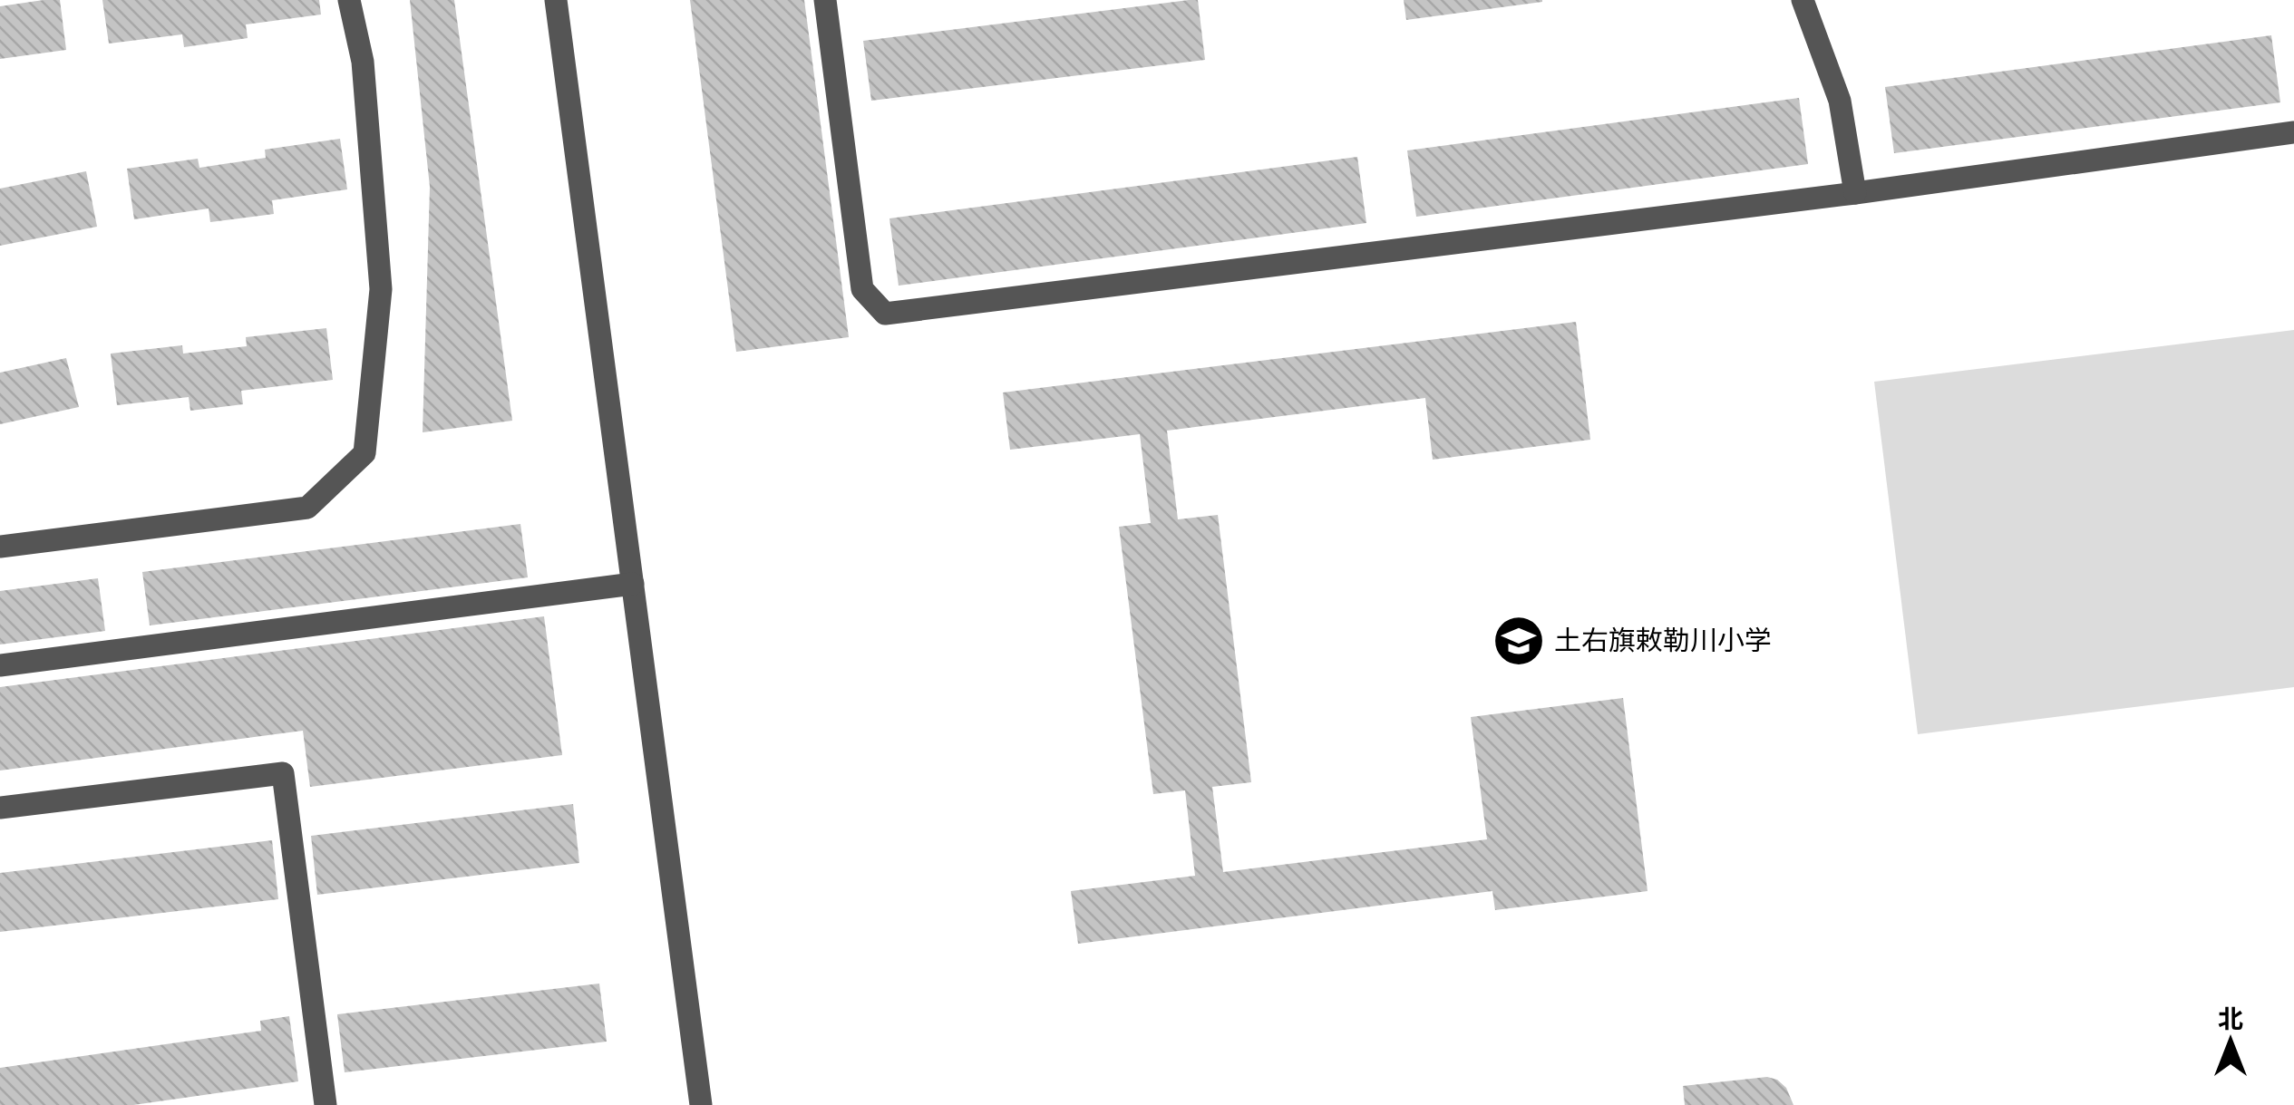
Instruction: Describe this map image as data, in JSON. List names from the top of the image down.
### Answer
{
  "places": {
    "school or university": ["土右旗敕勒川小学"]
  },
  "north": "top"
}
